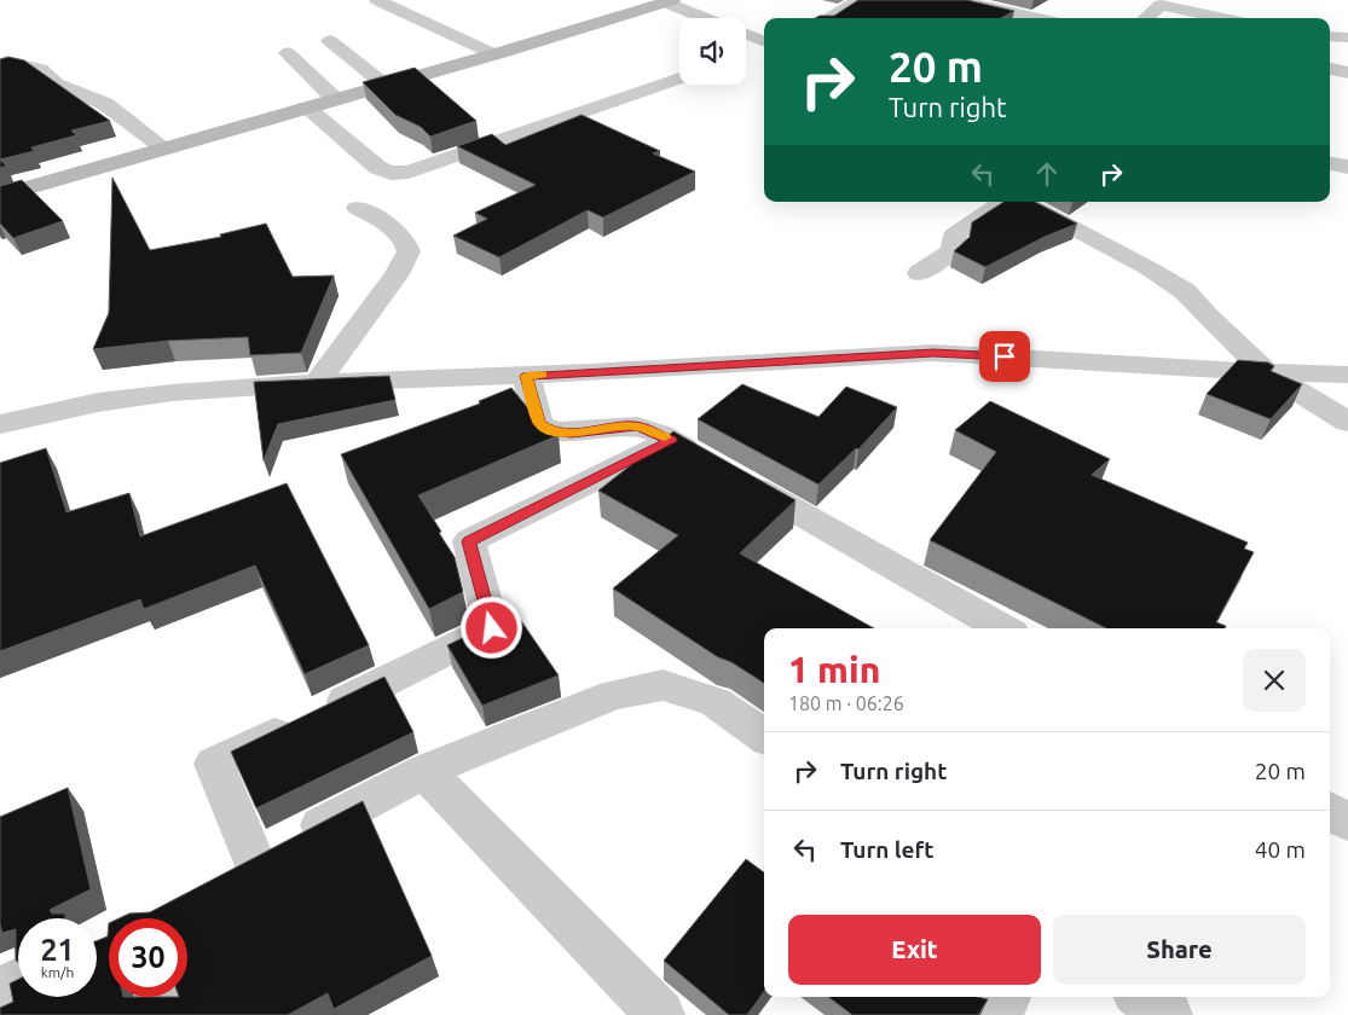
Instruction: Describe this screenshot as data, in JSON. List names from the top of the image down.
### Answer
{
  "page": {
    "turn": ["20 m", "Turn right"],
    "heading": ["1 min", "180 m · 06:26"],
    "list": [
      {
        "name": "Turn right",
        "value": "20 m"
      },
      {
        "name": "Turn left",
        "value": "40 m"
      }
    ],
    "buttons": ["Exit", "Share"],
    "speed": "21 km/h",
    "limit": "30"
  }
}
